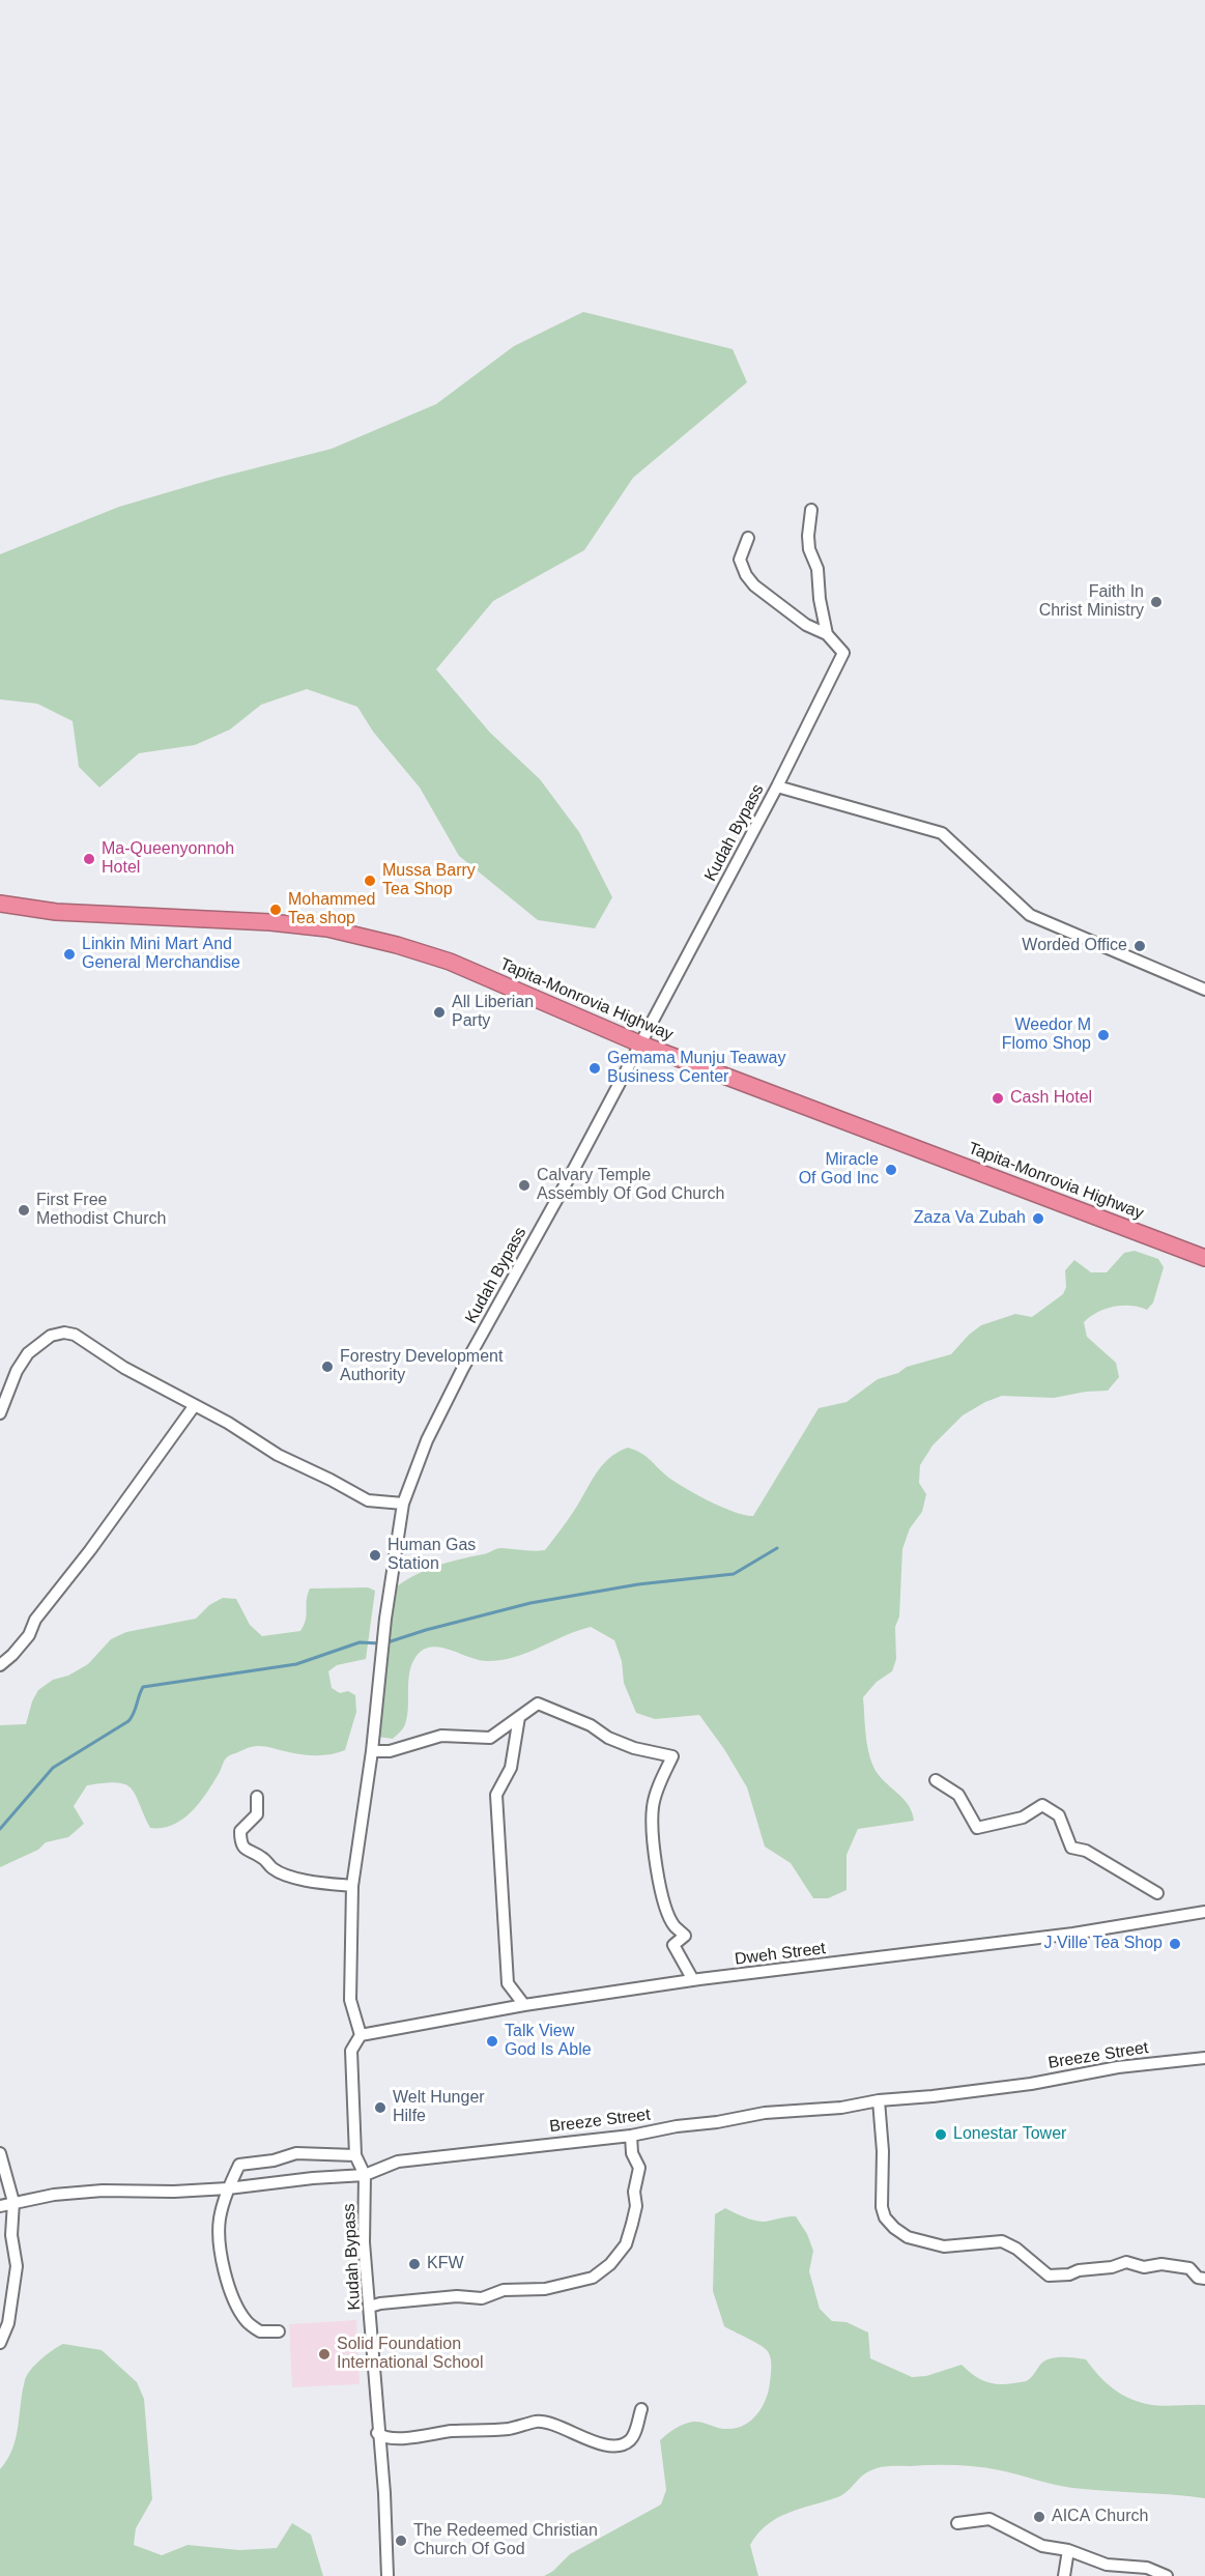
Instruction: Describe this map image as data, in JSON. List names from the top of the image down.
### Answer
{
  "streets": {
    "highway": ["Tapita-Monrovia Highway"],
    "street": ["Kudah Bypass", "Dweh Street", "Breeze Street"]
  },
  "crossings": [
    ["Kudah Bypass", "Tapita-Monrovia Highway"],
    ["Kudah Bypass", "Dweh Street"],
    ["Kudah Bypass", "Breeze Street"]
  ],
  "places": [
    "Faith In Christ Ministry",
    "Ma-Queenyonnoh Hotel",
    "Mussa Barry Tea Shop",
    "Mohammed Tea shop",
    "Worded Office",
    "Linkin Mini Mart And General Merchandise",
    "All Liberian Party",
    "Weedor M Flomo Shop",
    "Gemama Munju Teaway Business Center",
    "Cash Hotel",
    "Miracle Of God Inc",
    "Calvary Temple Assembly Of God Church",
    "First Free Methodist Church",
    "Zaza Va Zubah",
    "Forestry Development Authority",
    "Human Gas Station",
    "J Ville Tea Shop",
    "Talk View God Is Able",
    "Welt Hunger Hilfe",
    "Lonestar Tower",
    "KFW",
    "Solid Foundation International School",
    "AICA Church",
    "The Redeemed Christian Church Of God"
  ]
}
